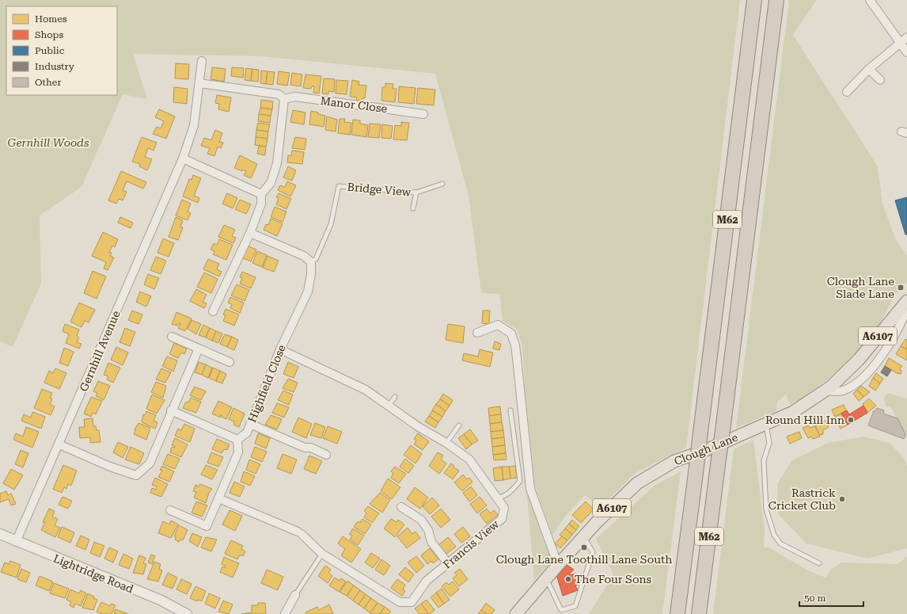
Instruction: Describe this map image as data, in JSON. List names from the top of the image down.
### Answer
{
  "streets": {
    "highway": ["M62"],
    "main road": ["A6107", "Clough Lane"],
    "street": [
      "Manor Close",
      "Gernhill Avenue",
      "Highfield Close",
      "Francis View",
      "Lightridge Road"
    ],
    "lane": ["Bridge View"]
  },
  "crossings": [
    ["Manor Close", "Gernhill Avenue"],
    ["Bridge View", "Highfield Close"],
    ["Gernhill Avenue", "Lightridge Road"],
    ["Highfield Close", "Francis View"]
  ],
  "parks": ["Gernhill Woods"],
  "places": {
    "transit": ["Clough Lane Slade Lane", "Clough Lane Toothill Lane South"],
    "other": ["Round Hill Inn", "Rastrick Cricket Club", "The Four Sons"]
  },
  "legend": [
    "Homes",
    "Shops",
    "Public",
    "Industry",
    "Other"
  ],
  "scale_bar": "50 m"
}
